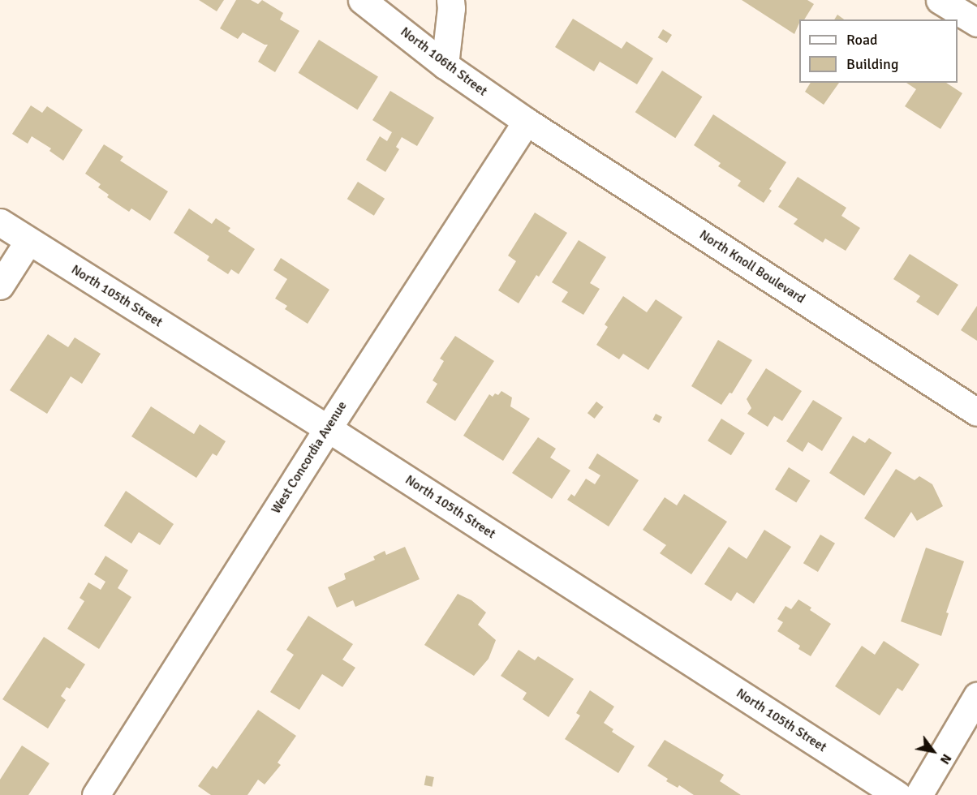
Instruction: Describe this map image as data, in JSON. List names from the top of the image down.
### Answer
{
  "streets": {
    "street": [
      "North 106th Street",
      "North Knoll Boulevard",
      "North 105th Street",
      "West Concordia Avenue"
    ]
  },
  "crossings": [
    ["North 106th Street", "North Knoll Boulevard"],
    ["North 106th Street", "West Concordia Avenue"],
    ["North Knoll Boulevard", "West Concordia Avenue"],
    ["North 105th Street", "West Concordia Avenue"]
  ],
  "legend": ["Road", "Building"],
  "north": "bottom right"
}
